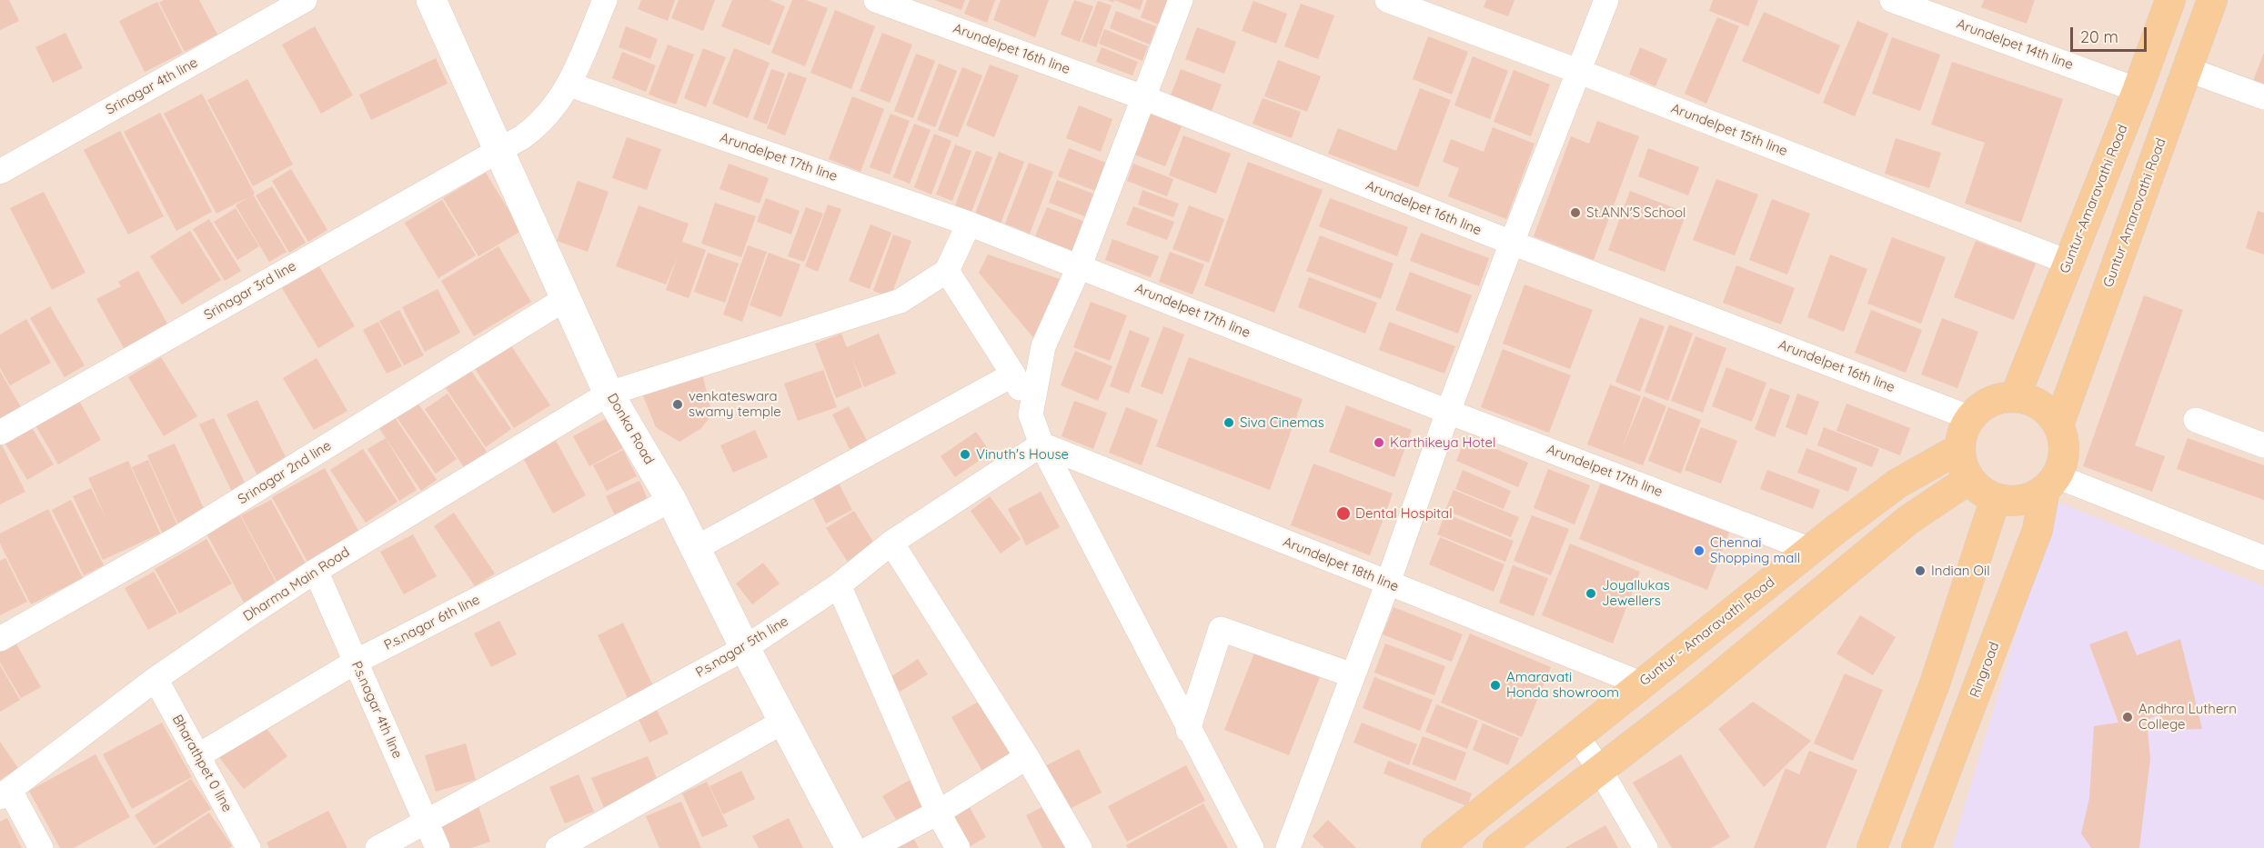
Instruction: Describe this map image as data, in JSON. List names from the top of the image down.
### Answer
{
  "streets": {
    "main road": [
      "Guntur-Amaravathi Road",
      "Guntur Amaravathi Road",
      "Guntur - Amaravathi Road",
      "Ringroad"
    ],
    "street": [
      "Arundelpet 14th line",
      "Arundelpet 16th line",
      "Srinagar 4th line",
      "Arundelpet 15th line",
      "Arundelpet 17th line",
      "Srinagar 3rd line",
      "Donka Road",
      "Srinagar 2nd line",
      "Arundelpet 18th line",
      "Dharma Main Road",
      "P.s.nagar 6th line",
      "P.s.nagar 5th line",
      "P.s.nagar 4th line",
      "Bharathpet 0 line"
    ]
  },
  "crossings": [
    ["Arundelpet 14th line", "Guntur-Amaravathi Road"],
    ["Arundelpet 16th line", "Guntur-Amaravathi Road"],
    ["Arundelpet 16th line", "Guntur Amaravathi Road"],
    ["Arundelpet 16th line", "Guntur - Amaravathi Road"],
    ["Arundelpet 16th line", "Ringroad"],
    ["Arundelpet 15th line", "Guntur-Amaravathi Road"],
    ["Arundelpet 17th line", "Srinagar 3rd line"],
    ["Arundelpet 17th line", "Guntur - Amaravathi Road"],
    ["Guntur-Amaravathi Road", "Guntur Amaravathi Road"],
    ["Guntur-Amaravathi Road", "Guntur - Amaravathi Road"],
    ["Guntur-Amaravathi Road", "Ringroad"],
    ["Guntur Amaravathi Road", "Guntur - Amaravathi Road"],
    ["Guntur Amaravathi Road", "Ringroad"],
    ["Srinagar 3rd line", "Donka Road"],
    ["Donka Road", "Srinagar 2nd line"],
    ["Donka Road", "Dharma Main Road"],
    ["Donka Road", "P.s.nagar 6th line"],
    ["Donka Road", "P.s.nagar 5th line"],
    ["Arundelpet 18th line", "Guntur - Amaravathi Road"],
    ["Arundelpet 18th line", "P.s.nagar 5th line"],
    ["Dharma Main Road", "P.s.nagar 4th line"],
    ["Dharma Main Road", "Bharathpet 0 line"],
    ["P.s.nagar 6th line", "P.s.nagar 4th line"],
    ["P.s.nagar 6th line", "Bharathpet 0 line"],
    ["Guntur - Amaravathi Road", "Ringroad"],
    ["P.s.nagar 5th line", "P.s.nagar 4th line"]
  ],
  "places": [
    "St.ANN'S School",
    "venkateswara swamy temple",
    "Siva Cinemas",
    "Karthikeya Hotel",
    "Vinuth's House",
    "Dental Hospital",
    "Chennai Shopping mall",
    "Indian Oil",
    "Joyallukas Jewellers",
    "Amaravati Honda showroom",
    "Andhra Luthern College"
  ],
  "scale_bar": "20 m"
}
